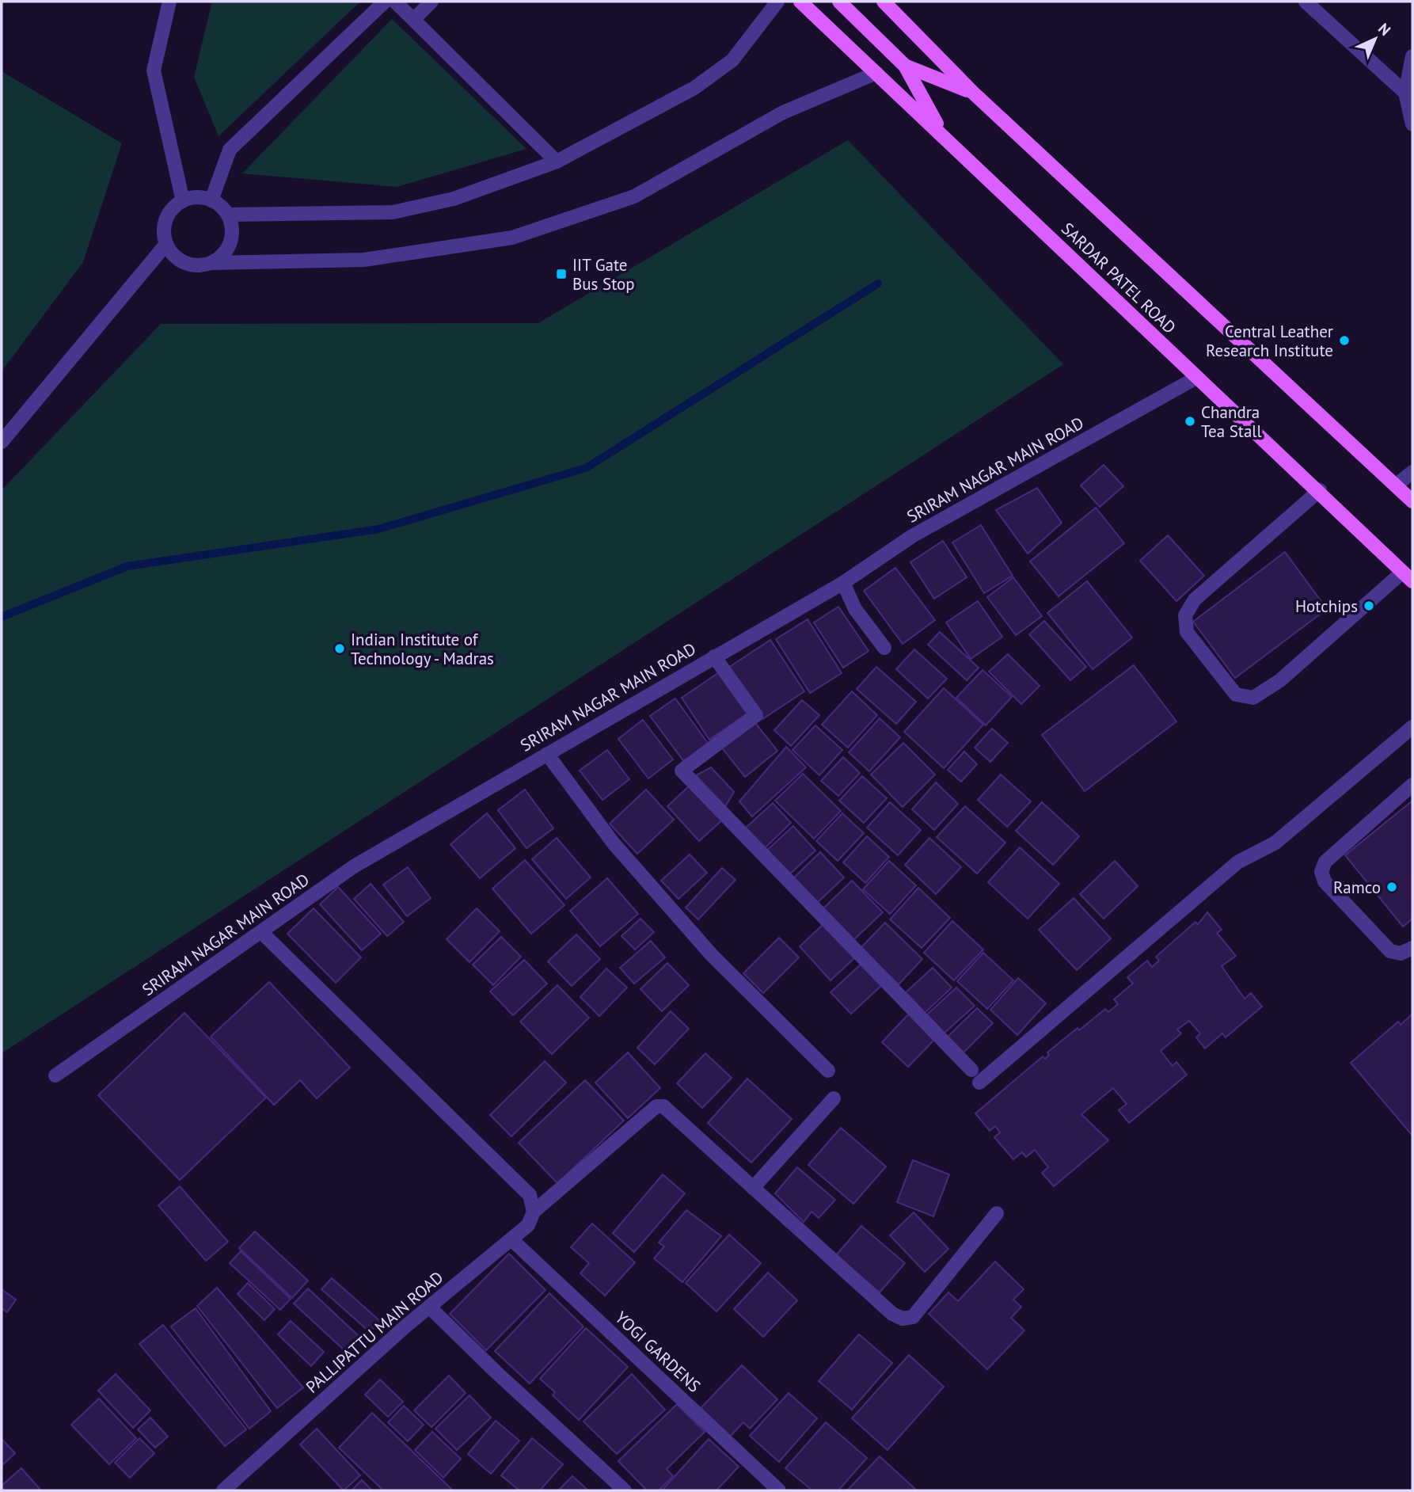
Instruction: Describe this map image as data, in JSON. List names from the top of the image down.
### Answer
{
  "streets": {
    "main road": ["SARDAR PATEL ROAD"],
    "street": ["SRIRAM NAGAR MAIN ROAD", "PALLIPATTU MAIN ROAD", "YOGI GARDENS"]
  },
  "crossings": [
    ["SARDAR PATEL ROAD", "SRIRAM NAGAR MAIN ROAD"],
    ["PALLIPATTU MAIN ROAD", "YOGI GARDENS"]
  ],
  "places": {
    "transit": ["IIT Gate Bus Stop"],
    "other": [
      "Central Leather Research Institute",
      "Chandra Tea Stall",
      "Hotchips",
      "Indian Institute of Technology - Madras",
      "Ramco"
    ]
  },
  "north": "top right"
}
